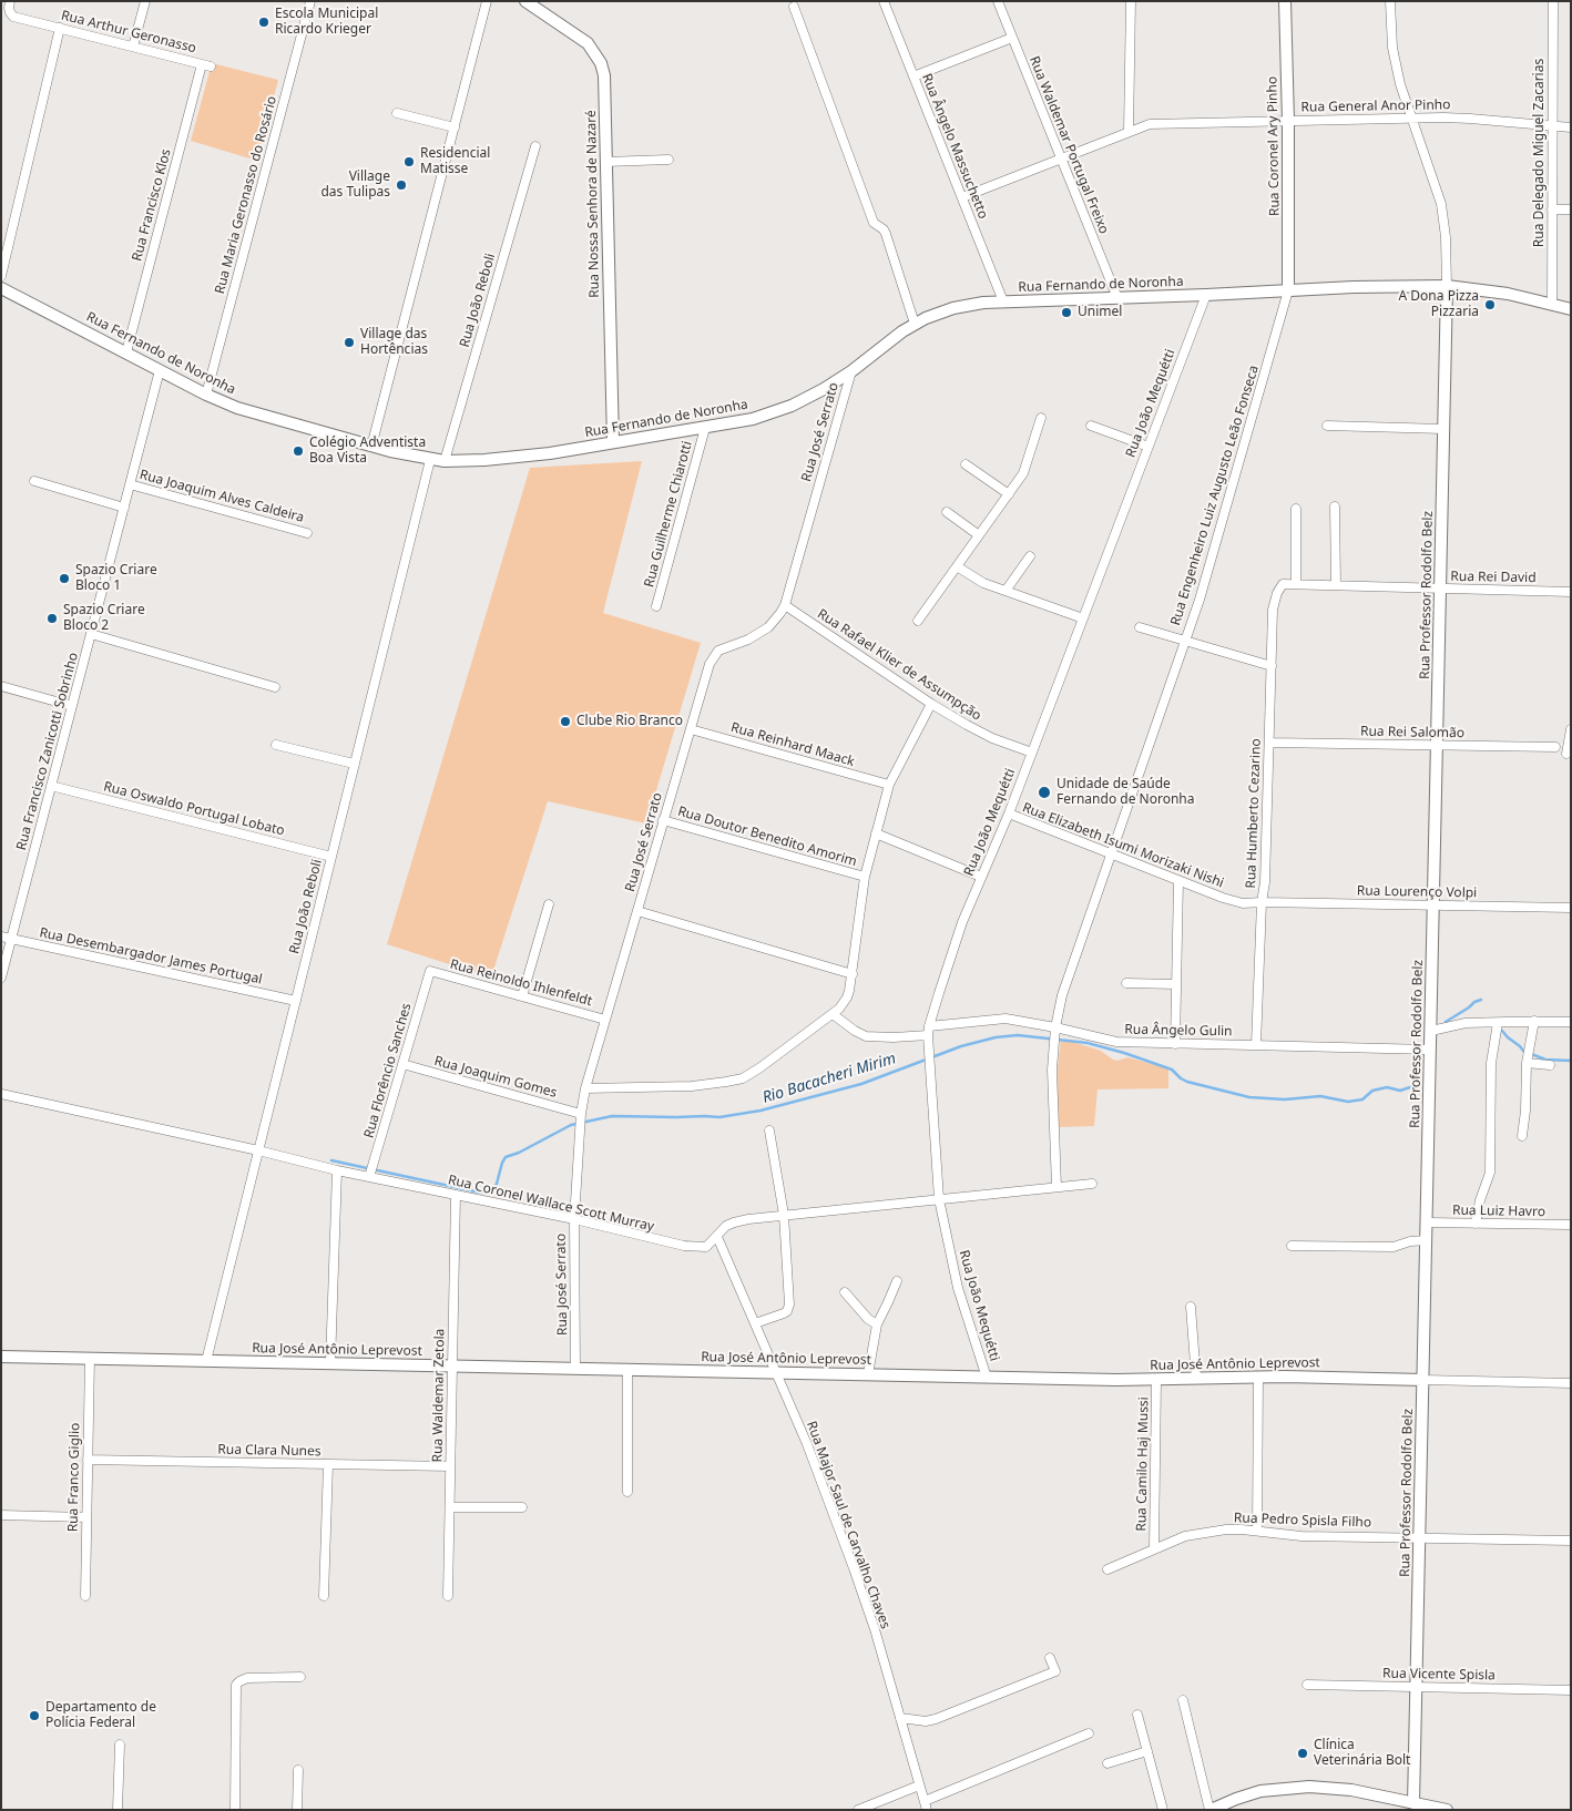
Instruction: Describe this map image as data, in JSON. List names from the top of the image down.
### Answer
{
  "streets": {
    "street": [
      "Rua Arthur Geronasso",
      "Rua General Anor Pinho",
      "Rua Waldemar Portugal Freixo",
      "Rua Ângelo Massuchetto",
      "Rua Coronel Ary Pinho",
      "Rua Delegado Miguel Zacarias",
      "Rua Maria Geronasso do Rosário",
      "Rua Nossa Senhora de Nazaré",
      "Rua Francisco Klos",
      "Rua Fernando de Noronha",
      "Rua João Reboli",
      "Rua João Mequétti",
      "Rua José Serrato",
      "Rua Engenheiro Luiz Augusto Leão Fonseca",
      "Rua Joaquim Alves Caldeira",
      "Rua Guilherme Chiarotti",
      "Rua Rei David",
      "Rua Professor Rodolfo Belz",
      "Rua Rafael Klier de Assumpção",
      "Rua Rei Salomão",
      "Rua Reinhard Maack",
      "Rua Francisco Zanicotti Sobrinho",
      "Rua Oswaldo Portugal Lobato",
      "Rua Humberto Cezarino",
      "Rua Doutor Benedito Amorim",
      "Rua Elizabeth Isumi Morizaki Nishi",
      "Rua Lourenço Volpi",
      "Rua Desembargador James Portugal",
      "Rua Reinoldo Ihlenfeldt",
      "Rua Ângelo Gulin",
      "Rua Florêncio Sanches",
      "Rua Joaquim Gomes",
      "Rua Coronel Wallace Scott Murray",
      "Rua Luiz Havro",
      "Rua José Antônio Leprevost",
      "Rua Waldemar Zetola",
      "Rua Clara Nunes",
      "Rua Camilo Haj Mussi",
      "Rua Franco Giglio",
      "Rua Pedro Spisla Filho",
      "Rua Major Saul de Carvalho Chaves",
      "Rua Vicente Spisla"
    ]
  },
  "crossings": [
    ["Rua Arthur Geronasso", "Rua Francisco Klos"],
    ["Rua General Anor Pinho", "Rua Waldemar Portugal Freixo"],
    ["Rua General Anor Pinho", "Rua Ângelo Massuchetto"],
    ["Rua General Anor Pinho", "Rua Coronel Ary Pinho"],
    ["Rua General Anor Pinho", "Rua Delegado Miguel Zacarias"],
    ["Rua Waldemar Portugal Freixo", "Rua Fernando de Noronha"],
    ["Rua Ângelo Massuchetto", "Rua Fernando de Noronha"],
    ["Rua Coronel Ary Pinho", "Rua Fernando de Noronha"],
    ["Rua Coronel Ary Pinho", "Rua Engenheiro Luiz Augusto Leão Fonseca"],
    ["Rua Delegado Miguel Zacarias", "Rua Fernando de Noronha"],
    ["Rua Maria Geronasso do Rosário", "Rua Fernando de Noronha"],
    ["Rua Nossa Senhora de Nazaré", "Rua Fernando de Noronha"],
    ["Rua Francisco Klos", "Rua Fernando de Noronha"],
    ["Rua Fernando de Noronha", "Rua João Reboli"],
    ["Rua Fernando de Noronha", "Rua João Mequétti"],
    ["Rua Fernando de Noronha", "Rua José Serrato"],
    ["Rua Fernando de Noronha", "Rua Engenheiro Luiz Augusto Leão Fonseca"],
    ["Rua Fernando de Noronha", "Rua Guilherme Chiarotti"],
    ["Rua Fernando de Noronha", "Rua Professor Rodolfo Belz"],
    ["Rua Fernando de Noronha", "Rua Francisco Zanicotti Sobrinho"],
    ["Rua João Reboli", "Rua Oswaldo Portugal Lobato"],
    ["Rua João Reboli", "Rua Desembargador James Portugal"],
    ["Rua João Reboli", "Rua Coronel Wallace Scott Murray"],
    ["Rua João Reboli", "Rua José Antônio Leprevost"],
    ["Rua João Mequétti", "Rua Rafael Klier de Assumpção"],
    ["Rua João Mequétti", "Rua Elizabeth Isumi Morizaki Nishi"],
    ["Rua João Mequétti", "Rua Ângelo Gulin"],
    ["Rua João Mequétti", "Rua José Antônio Leprevost"],
    ["Rua José Serrato", "Rua Rafael Klier de Assumpção"],
    ["Rua José Serrato", "Rua Reinhard Maack"],
    ["Rua José Serrato", "Rua Doutor Benedito Amorim"],
    ["Rua José Serrato", "Rua Reinoldo Ihlenfeldt"],
    ["Rua José Serrato", "Rua Joaquim Gomes"],
    ["Rua José Serrato", "Rua Coronel Wallace Scott Murray"],
    ["Rua José Serrato", "Rua José Antônio Leprevost"],
    ["Rua Engenheiro Luiz Augusto Leão Fonseca", "Rua Elizabeth Isumi Morizaki Nishi"],
    ["Rua Engenheiro Luiz Augusto Leão Fonseca", "Rua Ângelo Gulin"],
    ["Rua Joaquim Alves Caldeira", "Rua Francisco Zanicotti Sobrinho"],
    ["Rua Rei David", "Rua Professor Rodolfo Belz"],
    ["Rua Rei David", "Rua Humberto Cezarino"],
    ["Rua Professor Rodolfo Belz", "Rua Rei Salomão"],
    ["Rua Professor Rodolfo Belz", "Rua Lourenço Volpi"],
    ["Rua Professor Rodolfo Belz", "Rua Ângelo Gulin"],
    ["Rua Professor Rodolfo Belz", "Rua Luiz Havro"],
    ["Rua Professor Rodolfo Belz", "Rua José Antônio Leprevost"],
    ["Rua Professor Rodolfo Belz", "Rua Pedro Spisla Filho"],
    ["Rua Professor Rodolfo Belz", "Rua Vicente Spisla"],
    ["Rua Rei Salomão", "Rua Humberto Cezarino"],
    ["Rua Francisco Zanicotti Sobrinho", "Rua Oswaldo Portugal Lobato"],
    ["Rua Francisco Zanicotti Sobrinho", "Rua Desembargador James Portugal"],
    ["Rua Humberto Cezarino", "Rua Elizabeth Isumi Morizaki Nishi"],
    ["Rua Humberto Cezarino", "Rua Lourenço Volpi"],
    ["Rua Humberto Cezarino", "Rua Ângelo Gulin"],
    ["Rua Elizabeth Isumi Morizaki Nishi", "Rua Lourenço Volpi"],
    ["Rua Reinoldo Ihlenfeldt", "Rua Florêncio Sanches"],
    ["Rua Florêncio Sanches", "Rua Joaquim Gomes"],
    ["Rua Florêncio Sanches", "Rua Coronel Wallace Scott Murray"],
    ["Rua Coronel Wallace Scott Murray", "Rua Waldemar Zetola"],
    ["Rua José Antônio Leprevost", "Rua Waldemar Zetola"],
    ["Rua José Antônio Leprevost", "Rua Camilo Haj Mussi"],
    ["Rua José Antônio Leprevost", "Rua Franco Giglio"],
    ["Rua José Antônio Leprevost", "Rua Major Saul de Carvalho Chaves"],
    ["Rua Waldemar Zetola", "Rua Clara Nunes"],
    ["Rua Clara Nunes", "Rua Franco Giglio"],
    ["Rua Camilo Haj Mussi", "Rua Pedro Spisla Filho"]
  ],
  "water": ["Rio Bacacheri Mirim"],
  "places": [
    "Escola Municipal Ricardo Krieger",
    "Residencial Matisse",
    "Village das Tulipas",
    "A Dona Pizza Pizzaria",
    "Unimel",
    "Village das Hortências",
    "Colégio Adventista Boa Vista",
    "Spazio Criare Bloco 1",
    "Spazio Criare Bloco 2",
    "Clube Rio Branco",
    "Unidade de Saúde Fernando de Noronha",
    "Departamento de Polícia Federal",
    "Clínica Veterinária Bolt"
  ]
}
